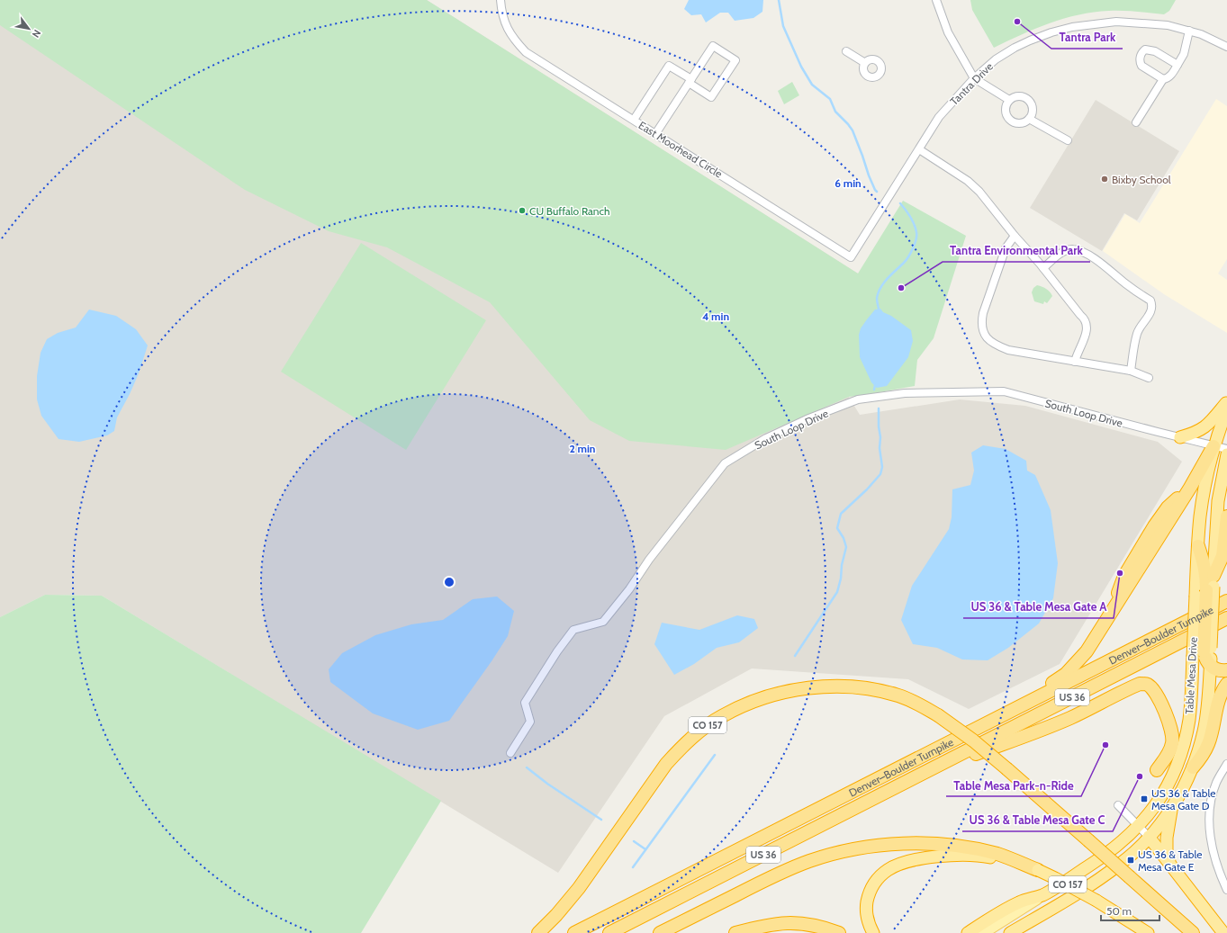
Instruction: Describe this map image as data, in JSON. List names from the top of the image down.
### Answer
{
  "streets": {
    "highway": [
      "Denver–Boulder Turnpike",
      "Table Mesa Drive",
      "US 36",
      "CO 157"
    ],
    "street": ["Tantra Drive", "East Moorhead Circle", "South Loop Drive"]
  },
  "crossings": [
    ["Tantra Drive", "East Moorhead Circle"]
  ],
  "places": {
    "other": [
      "Tantra Park",
      "Bixby School",
      "CU Buffalo Ranch",
      "Tantra Environmental Park",
      "US 36 & Table Mesa Gate A",
      "Table Mesa Park-n-Ride",
      "US 36 & Table Mesa Gate C"
    ],
    "transit": ["US 36 & Table Mesa Gate D", "US 36 & Table Mesa Gate E"]
  },
  "scale_bar": "50 m",
  "north": "bottom right",
  "rings": ["6 min", "4 min", "2 min"]
}
